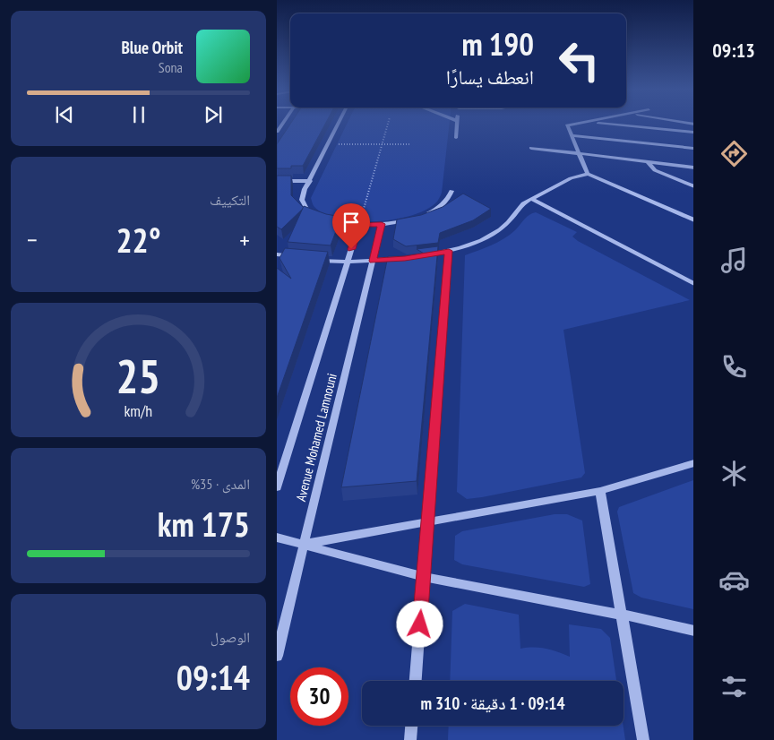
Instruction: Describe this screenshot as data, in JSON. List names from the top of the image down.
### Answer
{
  "streets": {
    "street": ["Avenue Mohamed Lamnouni"]
  },
  "page": {
    "tabs": "09:13",
    "turn": ["190 m", "انعطف يسارًا"],
    "song": ["Blue Orbit", "Sona"],
    "tile": [
      "التكييف",
      ["المدى · 35%", "175 km"],
      ["الوصول", "09:14"]
    ],
    "heat": ["−", "22°", "+"],
    "limit": "30",
    "trip": "09:14 · 1 دقيقة · 310 m",
    "gauge": ["25", "km/h"]
  }
}
